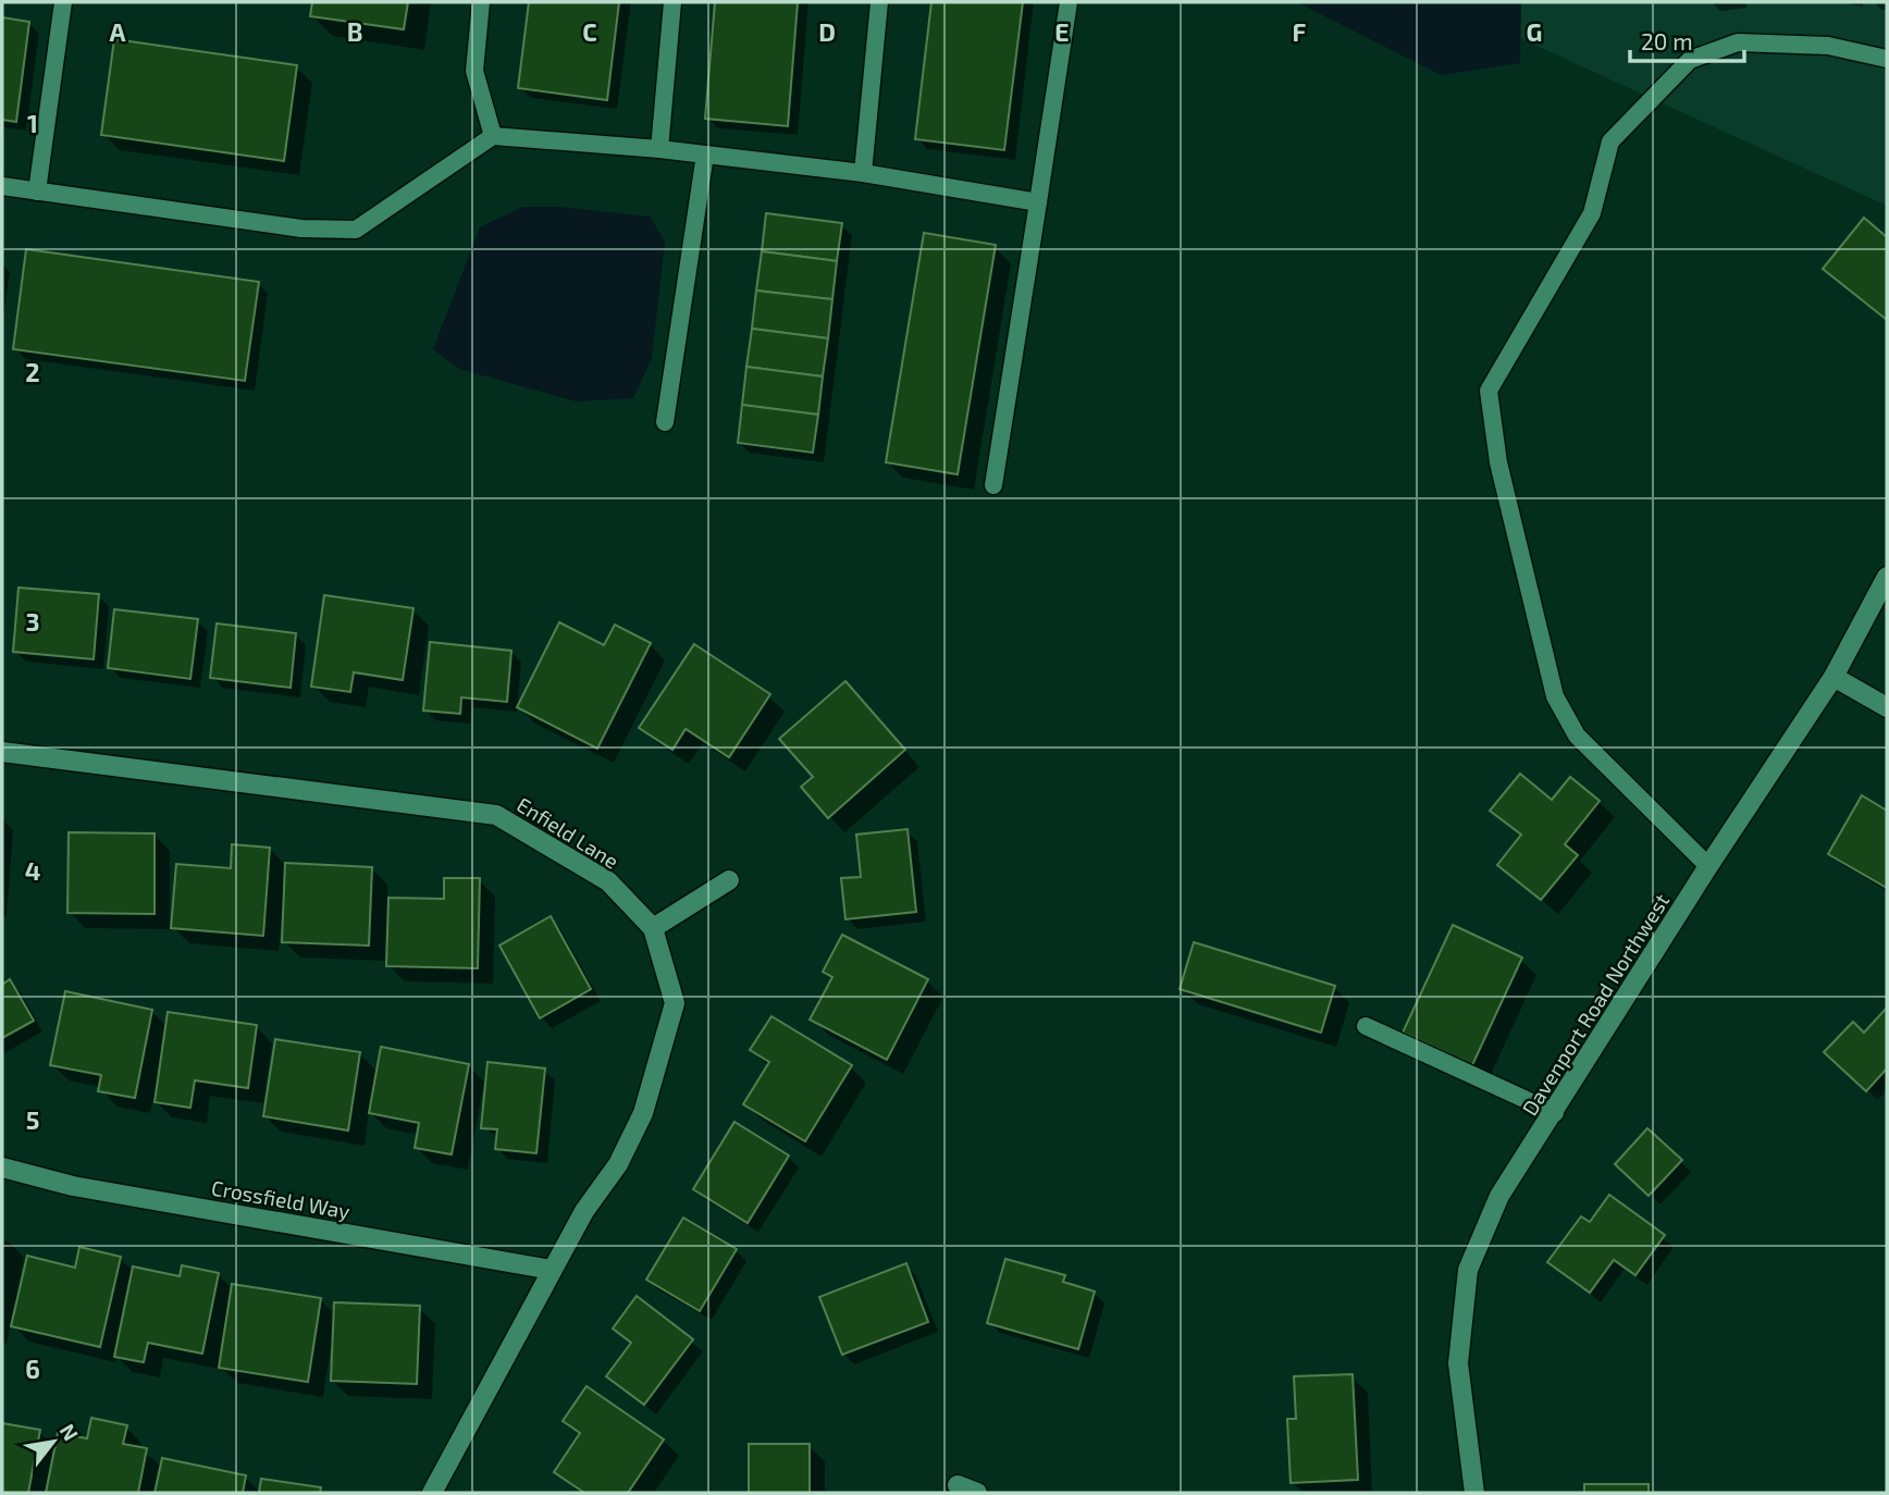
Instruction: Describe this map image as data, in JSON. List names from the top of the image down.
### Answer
{
  "streets": {
    "street": ["Enfield Lane", "Davenport Road Northwest", "Crossfield Way"]
  },
  "crossings": [
    ["Enfield Lane", "Crossfield Way"]
  ],
  "scale_bar": "20 m",
  "north": "top right",
  "grid": {
    "columns": [
      "A",
      "B",
      "C",
      "D",
      "E",
      "F",
      "G"
    ],
    "rows": [
      "1",
      "2",
      "3",
      "4",
      "5",
      "6"
    ]
  }
}
